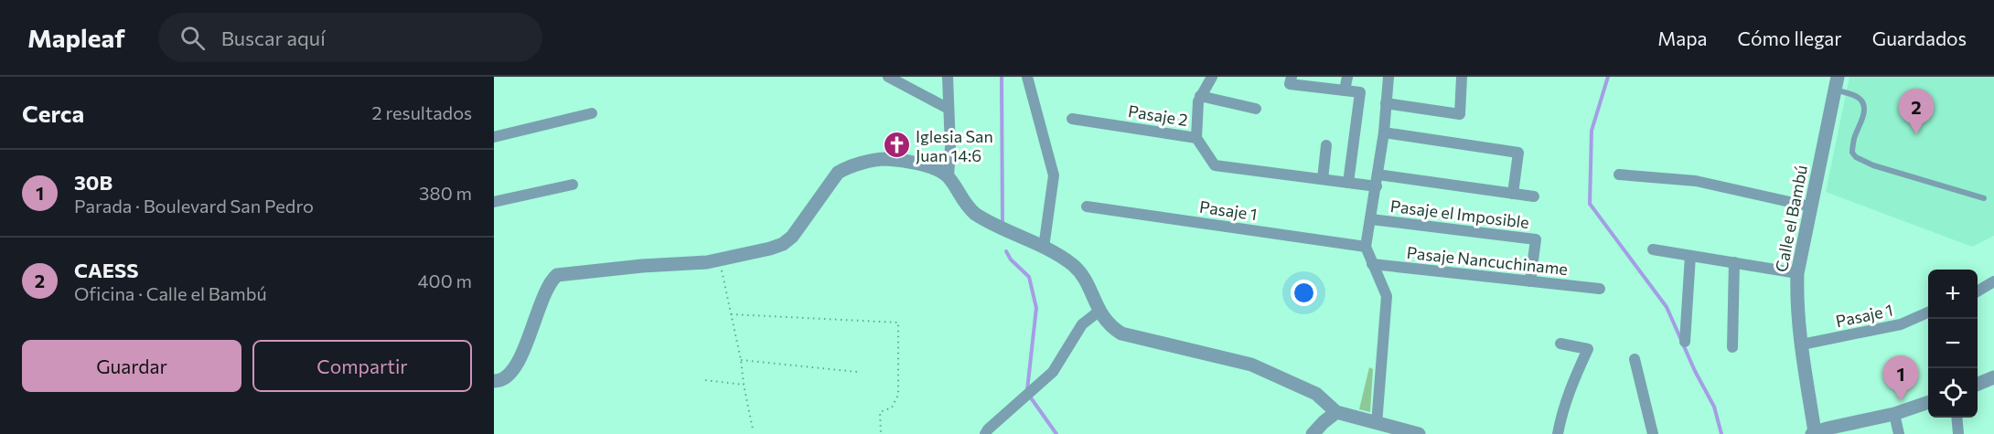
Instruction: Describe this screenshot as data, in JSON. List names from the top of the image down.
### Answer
{
  "streets": {
    "street": [
      "Pasaje 2",
      "Pasaje 1",
      "Pasaje el Imposible",
      "Calle el Bambú",
      "Pasaje Nancuchiname"
    ]
  },
  "crossings": [
    ["Pasaje 1", "Calle el Bambú"],
    ["Pasaje el Imposible", "Pasaje Nancuchiname"]
  ],
  "places": {
    "church": ["Iglesia San Juan 14:6"]
  },
  "page": {
    "header": "Mapleaf",
    "search": "Buscar aquí",
    "nav": ["Mapa", "Cómo llegar", "Guardados"],
    "heading": ["Cerca", "2 resultados"],
    "pins": ["2", "1"],
    "list": [
      {
        "mark": "1",
        "name": "30B",
        "note": "Parada · Boulevard San Pedro",
        "value": "380 m"
      },
      {
        "mark": "2",
        "name": "CAESS",
        "note": "Oficina · Calle el Bambú",
        "value": "400 m"
      }
    ],
    "map_buttons": ["+", "−"],
    "buttons": ["Guardar", "Compartir"]
  }
}
